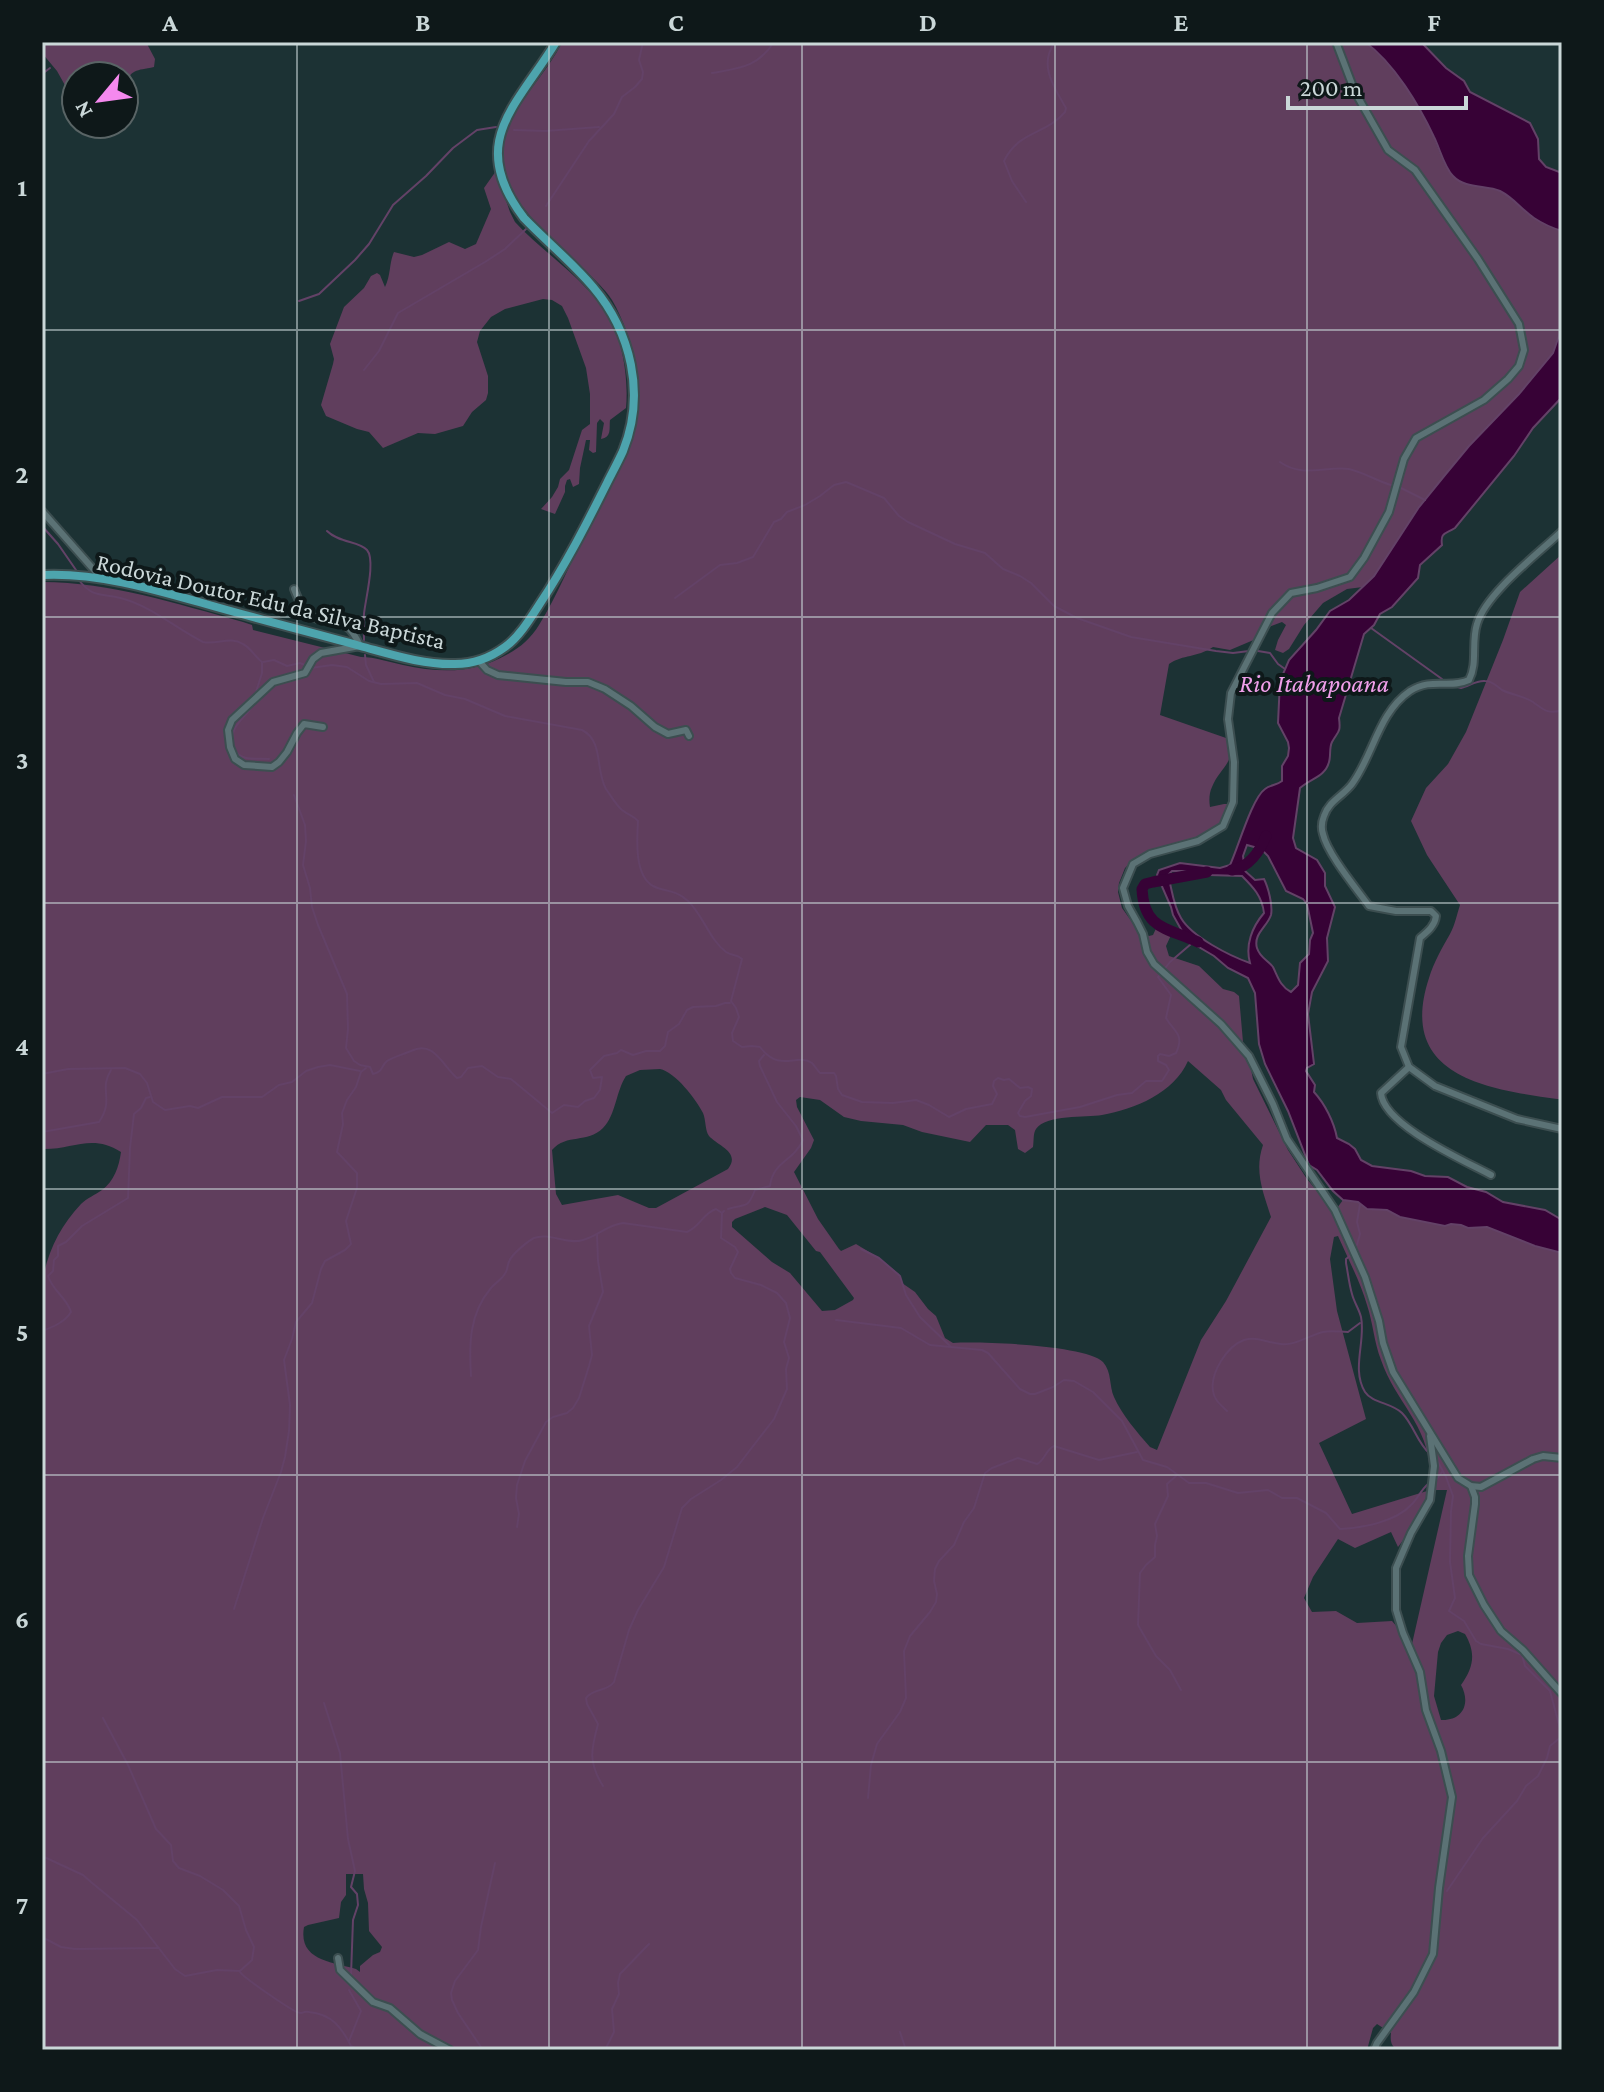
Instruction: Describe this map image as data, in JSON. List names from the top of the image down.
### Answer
{
  "streets": {
    "main road": ["Rodovia Doutor Edu da Silva Baptista"]
  },
  "water": ["Rio Itabapoana"],
  "scale_bar": "200 m",
  "north": "bottom left",
  "grid": {
    "columns": [
      "A",
      "B",
      "C",
      "D",
      "E",
      "F"
    ],
    "rows": [
      "1",
      "2",
      "3",
      "4",
      "5",
      "6",
      "7"
    ]
  }
}
